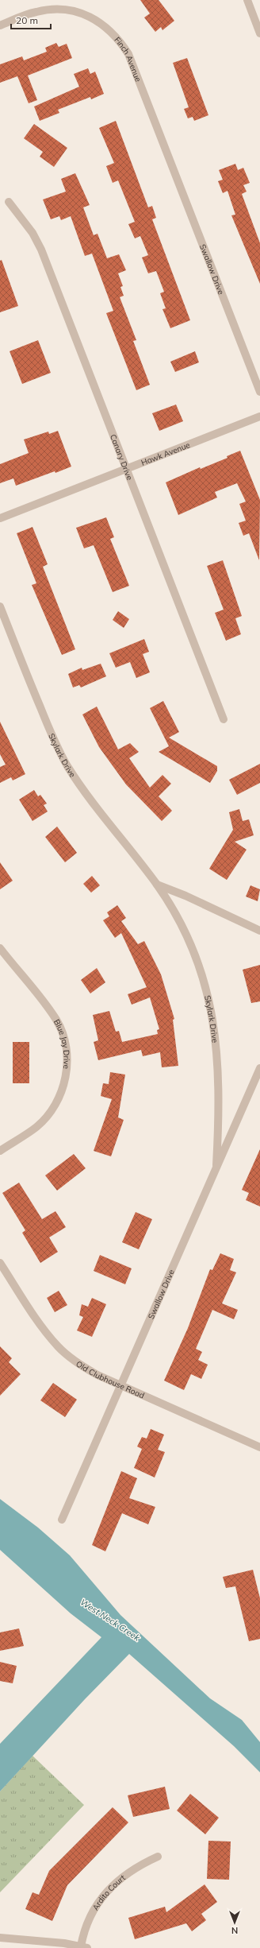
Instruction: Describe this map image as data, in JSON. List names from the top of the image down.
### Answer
{
  "streets": {
    "street": [
      "Finch Avenue",
      "Swallow Drive",
      "Hawk Avenue",
      "Canary Drive",
      "Skylark Drive",
      "Blue Jay Drive",
      "Old Clubhouse Road",
      "Ardito Court"
    ]
  },
  "crossings": [
    ["Finch Avenue", "Swallow Drive"],
    ["Swallow Drive", "Skylark Drive"],
    ["Swallow Drive", "Old Clubhouse Road"],
    ["Hawk Avenue", "Canary Drive"]
  ],
  "water": ["West Neck Creek"],
  "scale_bar": "20 m",
  "north": "bottom"
}
